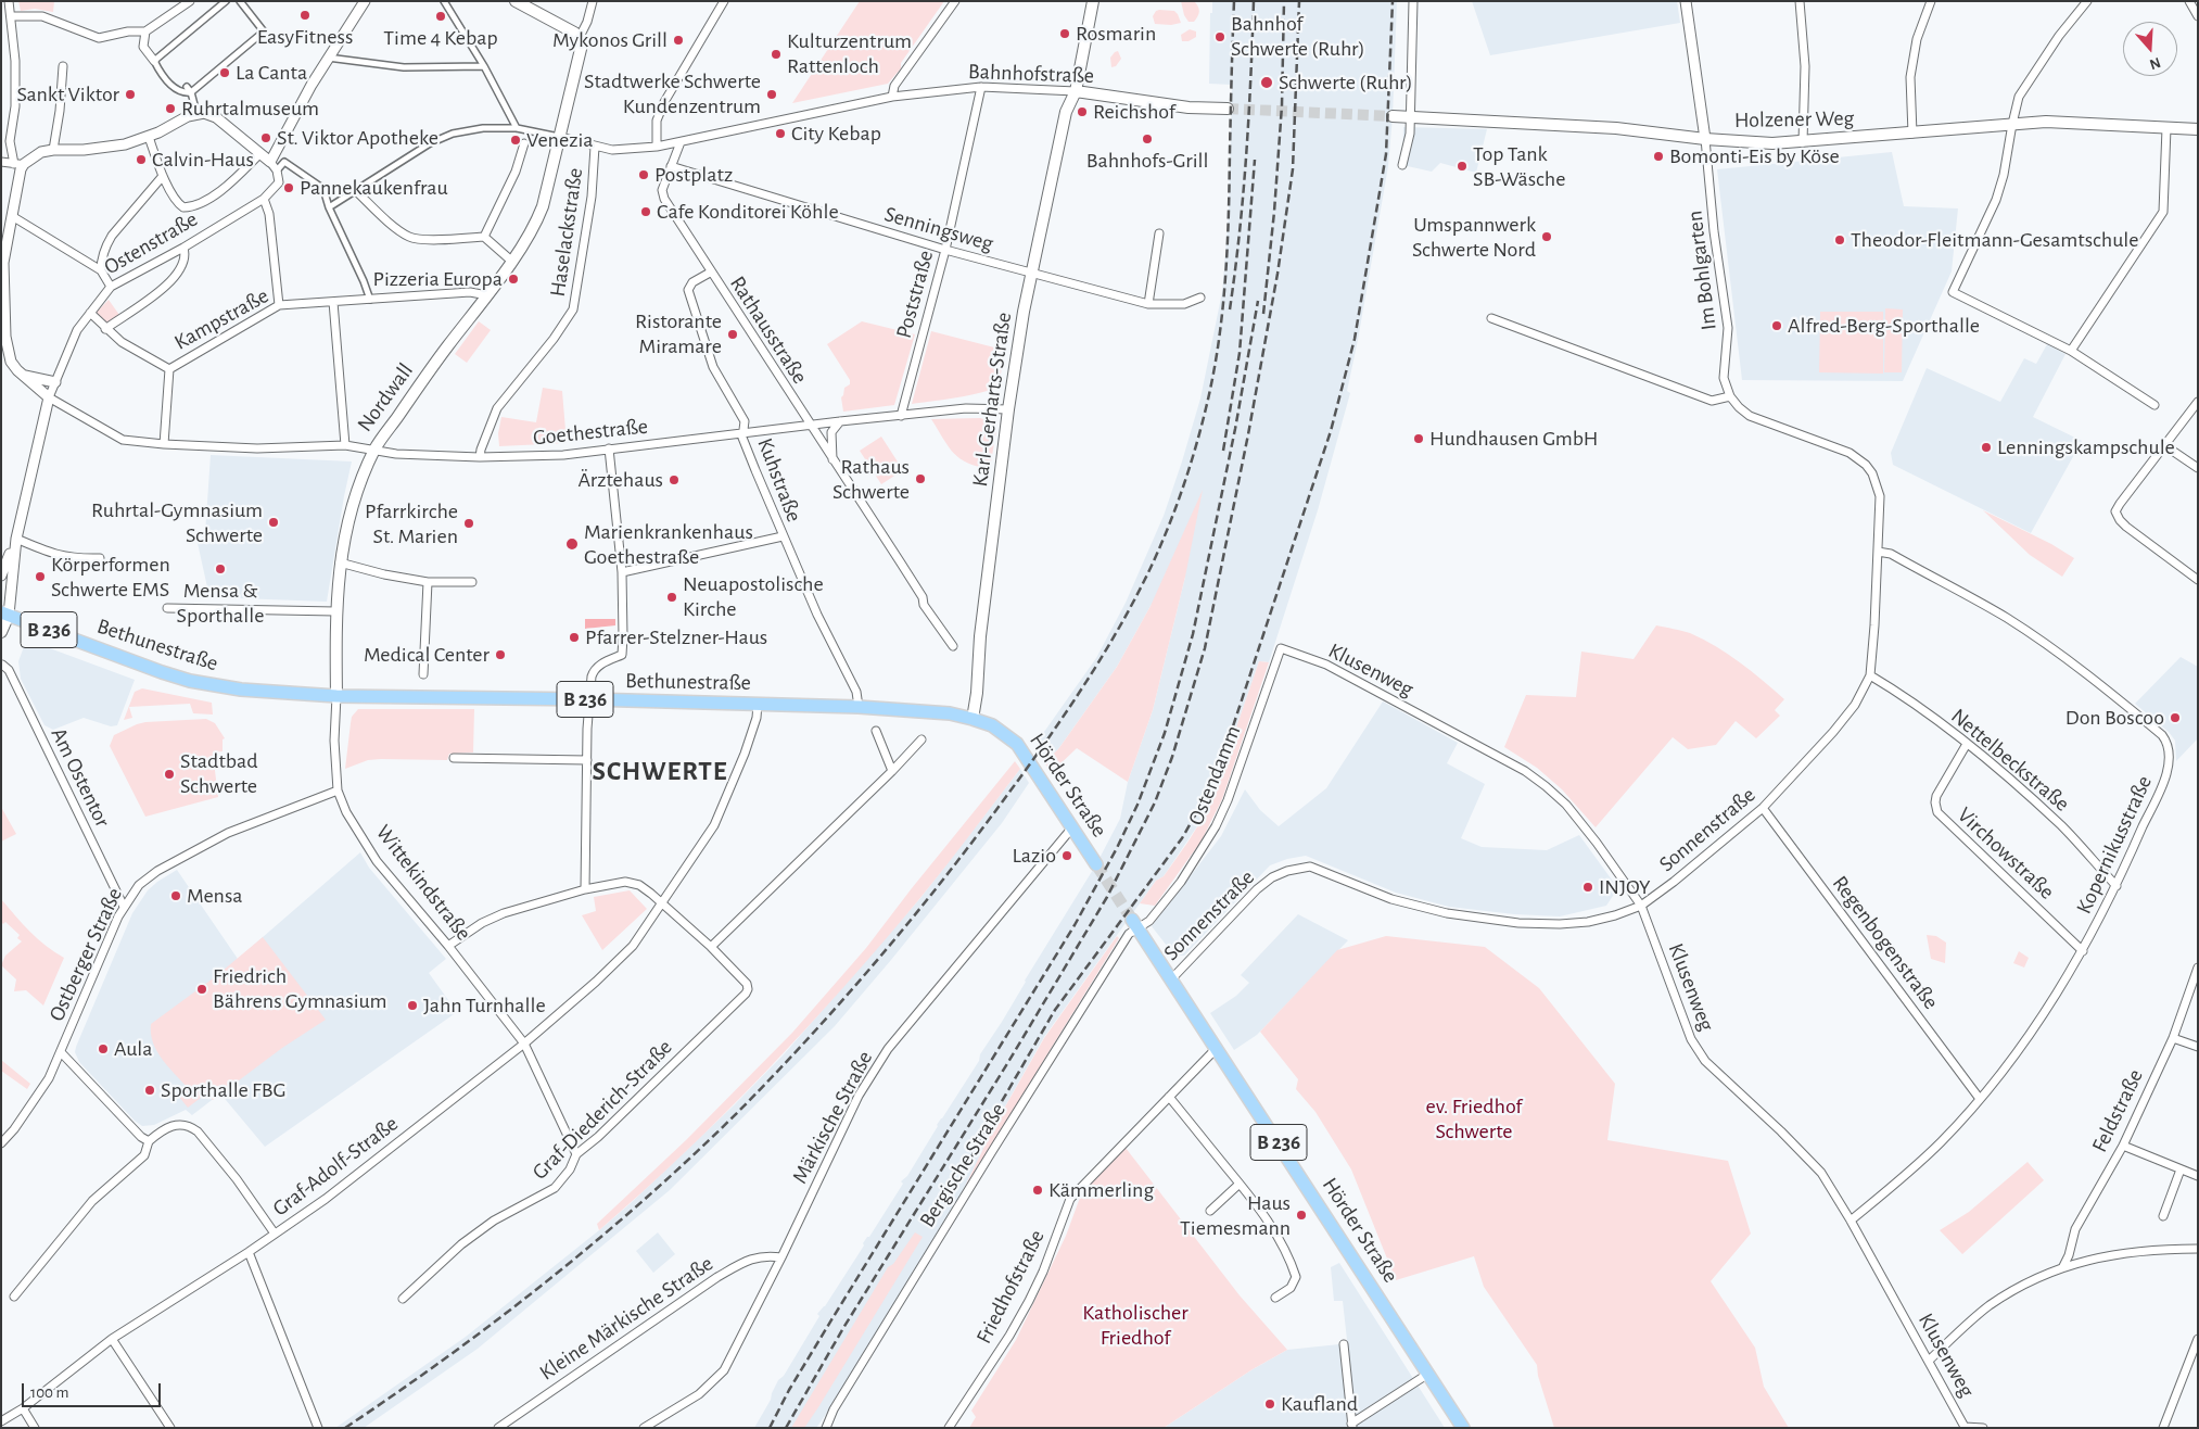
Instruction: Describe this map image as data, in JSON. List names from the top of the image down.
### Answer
{
  "streets": {
    "main road": [
      "Bahnhofstraße",
      "Holzener Weg",
      "Nordwall",
      "Karl-Gerharts-Straße",
      "B 236",
      "Bethunestraße",
      "Hörder Straße",
      "Wittekindstraße"
    ],
    "street": [
      "Senningsweg",
      "Haselackstraße",
      "Ostenstraße",
      "Im Bohlgarten",
      "Poststraße",
      "Kampstraße",
      "Rathausstraße",
      "Goethestraße",
      "Kuhstraße",
      "Klusenweg",
      "Nettelbeckstraße",
      "Ostendamm",
      "Am Ostentor",
      "Sonnenstraße",
      "Kopernikusstraße",
      "Virchowstraße",
      "Regenbogenstraße",
      "Ostberger Straße",
      "Graf-Diederich-Straße",
      "Feldstraße",
      "Märkische Straße",
      "Bergische Straße",
      "Graf-Adolf-Straße",
      "Friedhofstraße",
      "Kleine Märkische Straße"
    ]
  },
  "crossings": [
    ["Bahnhofstraße", "Poststraße"],
    ["Bahnhofstraße", "Karl-Gerharts-Straße"],
    ["Holzener Weg", "Im Bohlgarten"],
    ["Senningsweg", "Poststraße"],
    ["Senningsweg", "Rathausstraße"],
    ["Senningsweg", "Karl-Gerharts-Straße"],
    ["Haselackstraße", "Goethestraße"],
    ["Ostenstraße", "Kampstraße"],
    ["Ostenstraße", "Nordwall"],
    ["Ostenstraße", "Bethunestraße"],
    ["Im Bohlgarten", "Sonnenstraße"],
    ["Poststraße", "Goethestraße"],
    ["Kampstraße", "Nordwall"],
    ["Rathausstraße", "Goethestraße"],
    ["Rathausstraße", "Kuhstraße"],
    ["Nordwall", "Goethestraße"],
    ["Nordwall", "Wittekindstraße"],
    ["Karl-Gerharts-Straße", "Goethestraße"],
    ["Karl-Gerharts-Straße", "Bethunestraße"],
    ["Karl-Gerharts-Straße", "Hörder Straße"],
    ["Goethestraße", "Kuhstraße"],
    ["Goethestraße", "Wittekindstraße"],
    ["Kuhstraße", "Bethunestraße"],
    ["Bethunestraße", "Hörder Straße"],
    ["Bethunestraße", "Wittekindstraße"],
    ["Bethunestraße", "Graf-Adolf-Straße"],
    ["Klusenweg", "Ostendamm"],
    ["Klusenweg", "Sonnenstraße"],
    ["Klusenweg", "Kopernikusstraße"],
    ["Nettelbeckstraße", "Sonnenstraße"],
    ["Nettelbeckstraße", "Kopernikusstraße"],
    ["Nettelbeckstraße", "Virchowstraße"],
    ["Ostendamm", "Hörder Straße"],
    ["Ostendamm", "Bergische Straße"],
    ["Am Ostentor", "Ostberger Straße"],
    ["Hörder Straße", "Sonnenstraße"],
    ["Hörder Straße", "Märkische Straße"],
    ["Hörder Straße", "Bergische Straße"],
    ["Hörder Straße", "Friedhofstraße"],
    ["Sonnenstraße", "Kopernikusstraße"],
    ["Sonnenstraße", "Regenbogenstraße"],
    ["Kopernikusstraße", "Virchowstraße"],
    ["Kopernikusstraße", "Regenbogenstraße"],
    ["Wittekindstraße", "Ostberger Straße"],
    ["Wittekindstraße", "Graf-Diederich-Straße"],
    ["Wittekindstraße", "Graf-Adolf-Straße"],
    ["Märkische Straße", "Kleine Märkische Straße"]
  ],
  "districts": ["SCHWERTE"],
  "parks": ["ev. Friedhof Schwerte", "Katholischer Friedhof"],
  "places": [
    "EasyFitness",
    "Time 4 Kebap",
    "Rosmarin",
    "Bahnhof Schwerte (Ruhr)",
    "Mykonos Grill",
    "Kulturzentrum Rattenloch",
    "La Canta",
    "Schwerte (Ruhr)",
    "Sankt Viktor",
    "Stadtwerke Schwerte Kundenzentrum",
    "Ruhrtalmuseum",
    "Reichshof",
    "City Kebap",
    "St. Viktor Apotheke",
    "Bahnhofs-Grill",
    "Venezia",
    "Bomonti-Eis by Köse",
    "Calvin-Haus",
    "Top Tank SB-Wäsche",
    "Postplatz",
    "Pannekaukenfrau",
    "Cafe Konditorei Köhle",
    "Umspannwerk Schwerte Nord",
    "Theodor-Fleitmann-Gesamtschule",
    "Pizzeria Europa",
    "Alfred-Berg-Sporthalle",
    "Ristorante Miramare",
    "Hundhausen GmbH",
    "Lenningskampschule",
    "Rathaus Schwerte",
    "Ärztehaus",
    "Ruhrtal-Gymnasium Schwerte",
    "Pfarrkirche St. Marien",
    "Marienkrankenhaus Goethestraße",
    "Mensa & Sporthalle",
    "Körperformen Schwerte EMS",
    "Neuapostolische Kirche",
    "Pfarrer-Stelzner-Haus",
    "Medical Center",
    "Don Boscoo",
    "Stadtbad Schwerte",
    "Lazio",
    "INJOY",
    "Mensa",
    "Friedrich Bährens Gymnasium",
    "Jahn Turnhalle",
    "Aula",
    "Sporthalle FBG",
    "Kämmerling",
    "Haus Tiemesmann",
    "Kaufland"
  ],
  "scale_bar": "100 m",
  "north": "bottom"
}
